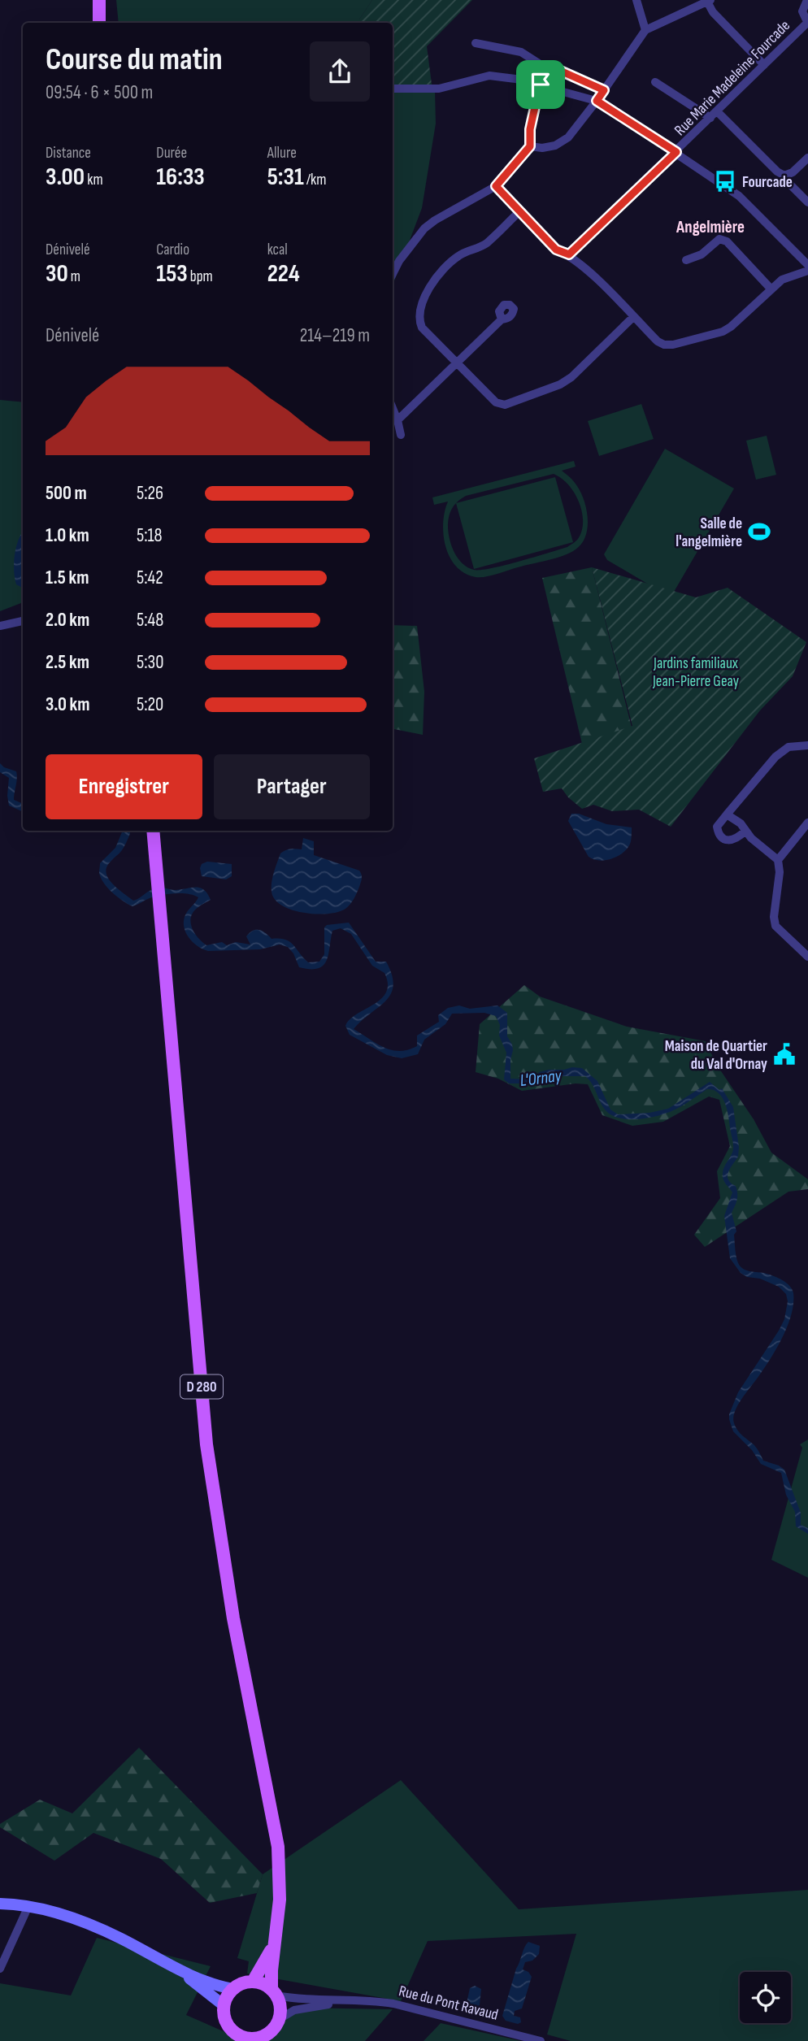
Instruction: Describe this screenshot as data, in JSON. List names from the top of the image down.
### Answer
{
  "streets": {
    "main road": ["D 280"],
    "street": ["Rue Marie Madeleine Fourcade", "Rue du Pont Ravaud"]
  },
  "crossings": [
    ["D 280", "Rue du Pont Ravaud"]
  ],
  "districts": ["Angelmière"],
  "water": ["L'Ornay"],
  "parks": ["Jardins familiaux Jean-Pierre Geay"],
  "places": {
    "bus stop": ["Fourcade"],
    "sports": ["Salle de l'angelmière"],
    "public building": ["Maison de Quartier du Val d'Ornay"]
  },
  "page": {
    "heading": ["Course du matin", "09:54 · 6 × 500 m"],
    "stats": [
      ["Distance", "3.00 km"],
      ["Durée", "16:33"],
      ["Allure", "5:31 /km"],
      ["Dénivelé", "30 m"],
      ["Cardio", "153 bpm"],
      ["kcal", "224"]
    ],
    "chart": ["Dénivelé", "214–219 m"],
    "list": [
      {
        "name": "500 m",
        "note": "5:26"
      },
      {
        "name": "1.0 km",
        "note": "5:18"
      },
      {
        "name": "1.5 km",
        "note": "5:42"
      },
      {
        "name": "2.0 km",
        "note": "5:48"
      },
      {
        "name": "2.5 km",
        "note": "5:30"
      },
      {
        "name": "3.0 km",
        "note": "5:20"
      }
    ],
    "buttons": ["Enregistrer", "Partager"]
  }
}
